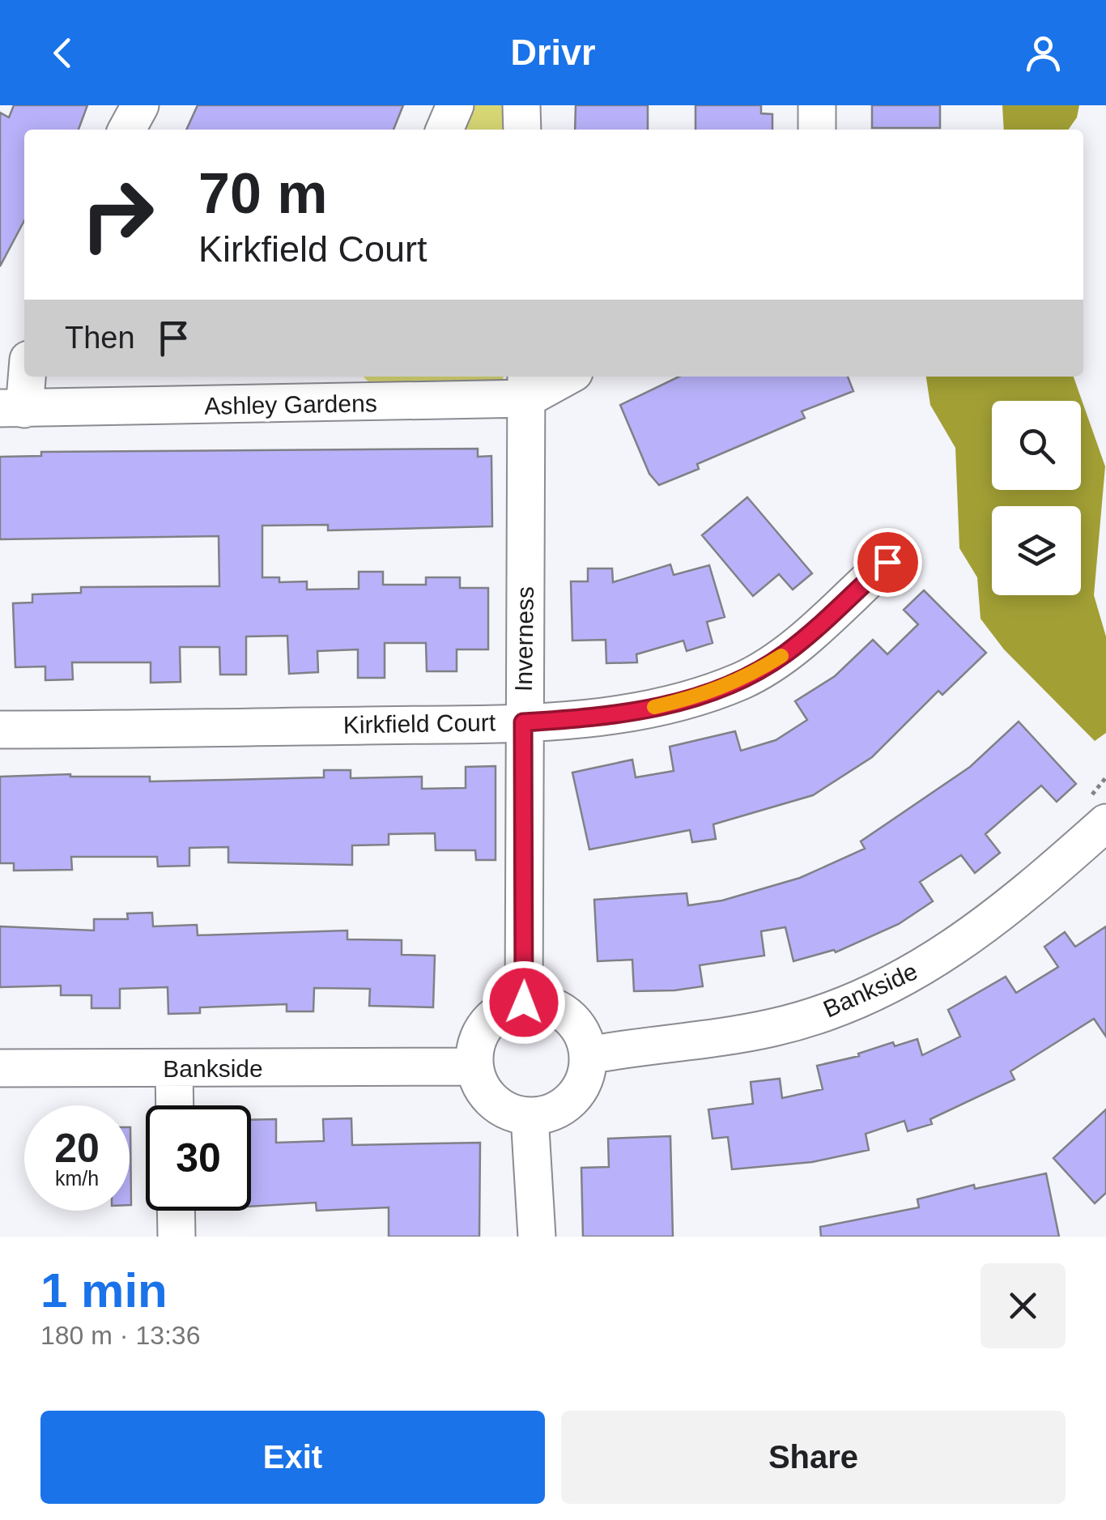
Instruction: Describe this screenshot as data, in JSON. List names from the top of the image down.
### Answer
{
  "streets": {
    "street": [
      "Ashley Gardens",
      "Inverness",
      "Kirkfield Court",
      "Bankside"
    ]
  },
  "crossings": [
    ["Ashley Gardens", "Inverness"],
    ["Inverness", "Kirkfield Court"],
    ["Inverness", "Bankside"]
  ],
  "page": {
    "header": "Drivr",
    "turn": ["70 m", "Kirkfield Court"],
    "then": "Then",
    "speed": "20 km/h",
    "limit": "30",
    "heading": ["1 min", "180 m · 13:36"],
    "buttons": ["Exit", "Share"]
  }
}
